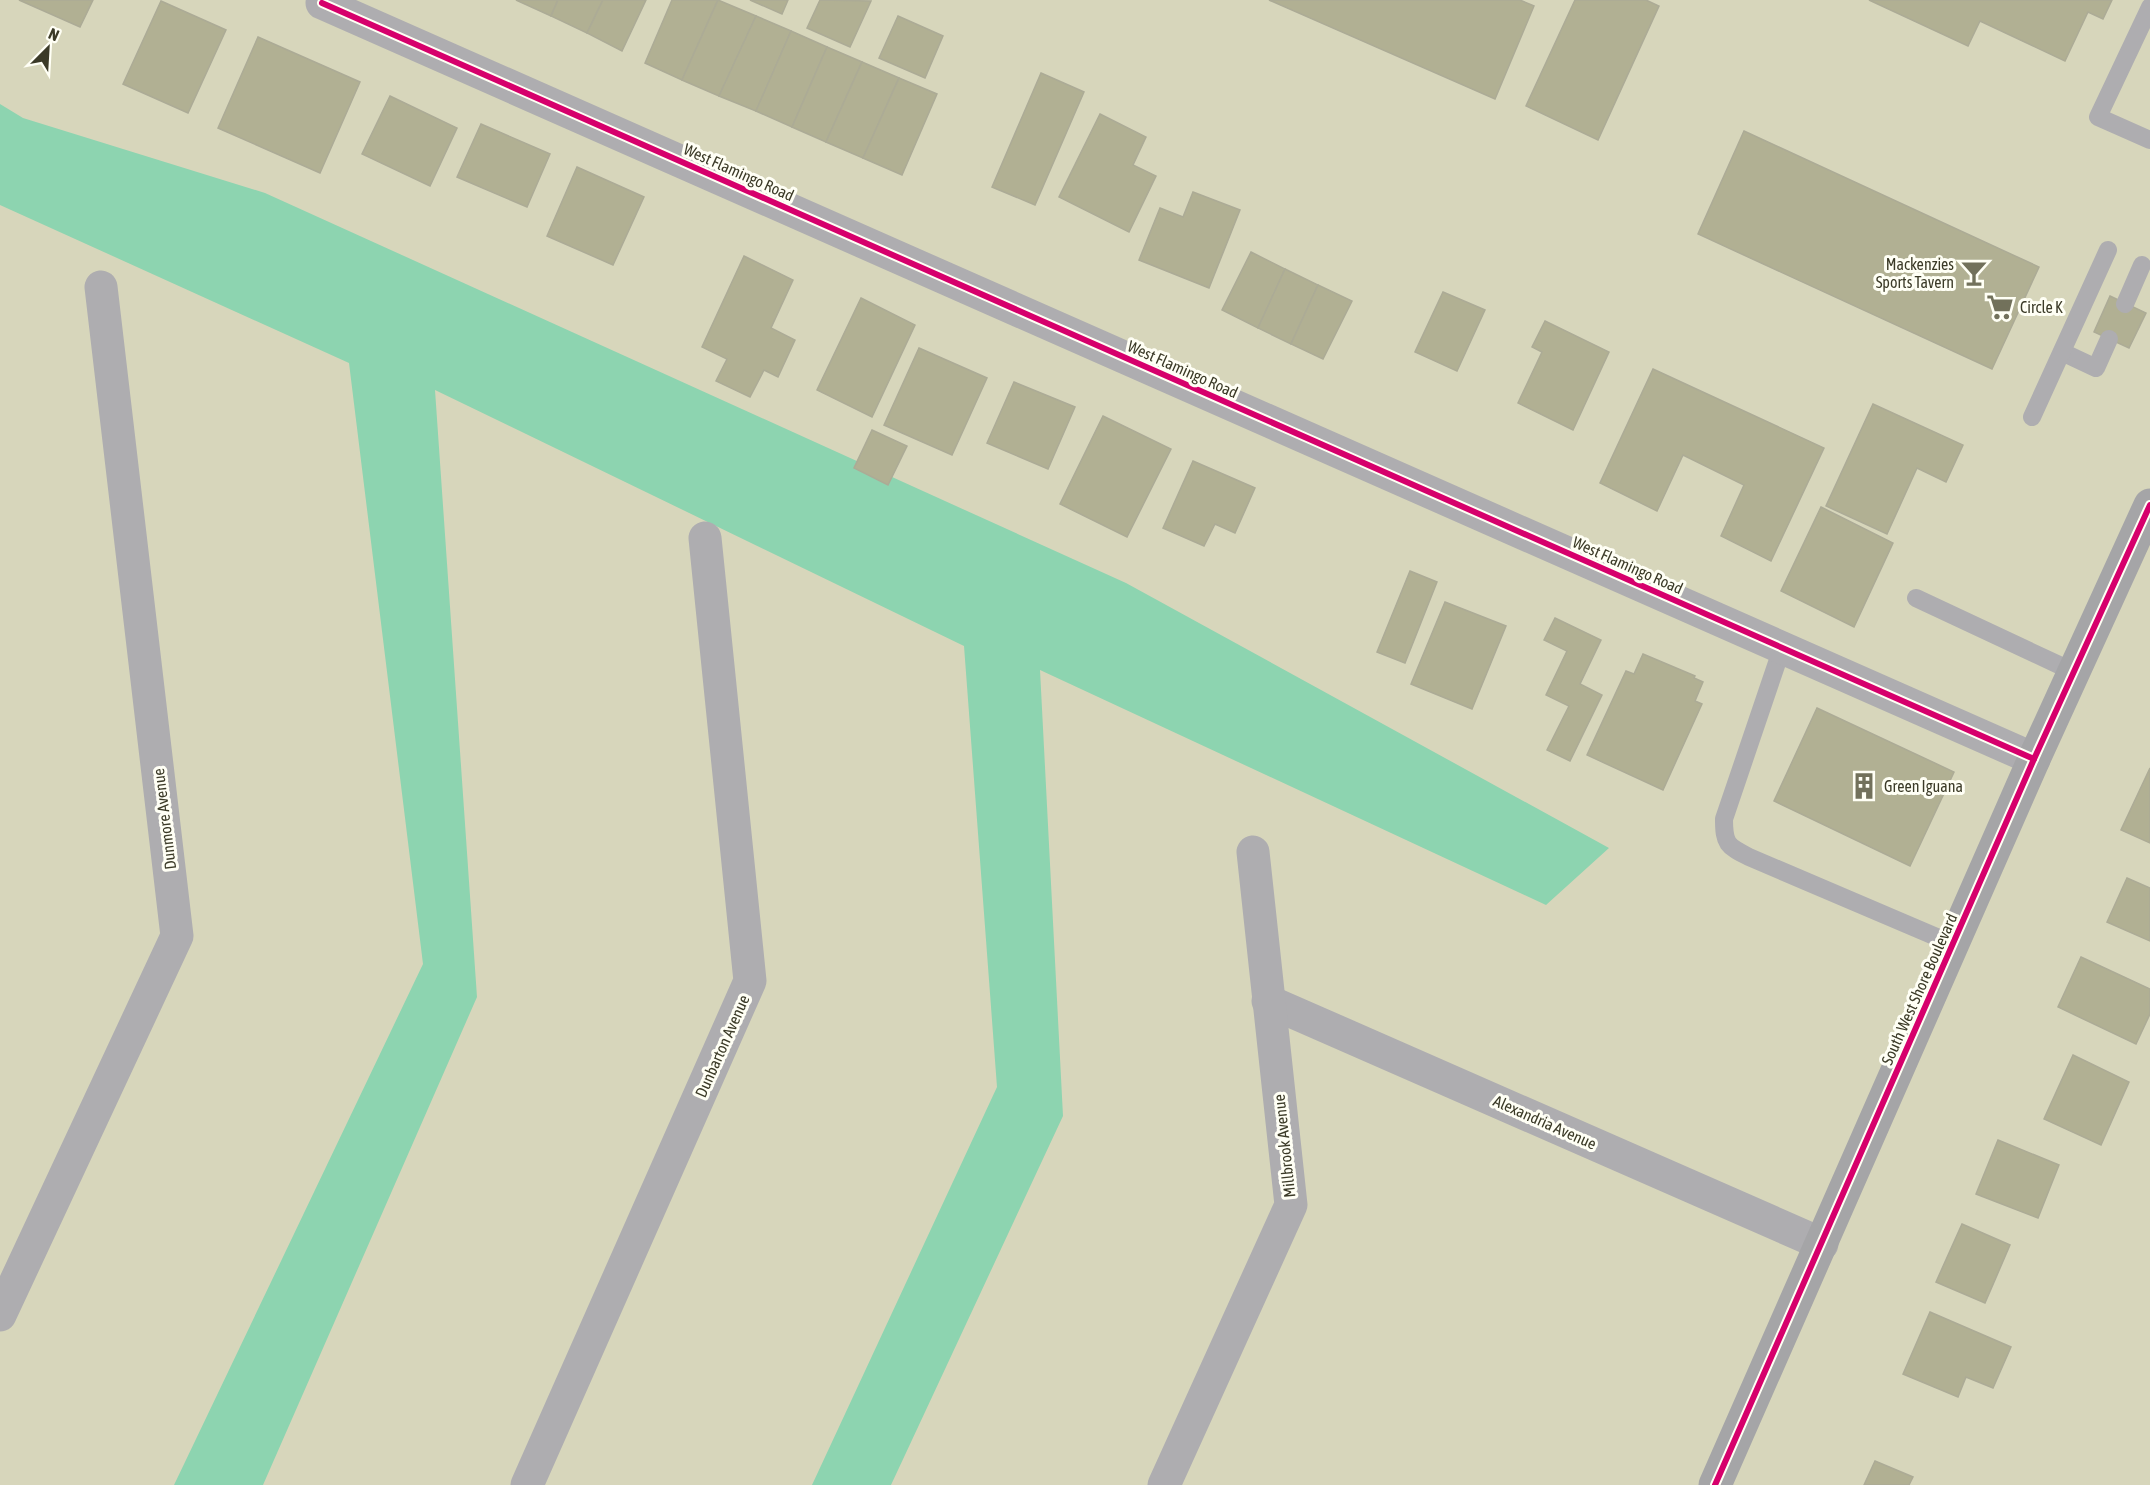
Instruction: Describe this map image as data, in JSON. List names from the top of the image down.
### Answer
{
  "streets": {
    "street": [
      "West Flamingo Road",
      "Dunmore Avenue",
      "South West Shore Boulevard",
      "Dunbarton Avenue",
      "Alexandria Avenue",
      "Millbrook Avenue"
    ]
  },
  "crossings": [
    ["West Flamingo Road", "South West Shore Boulevard"],
    ["South West Shore Boulevard", "Alexandria Avenue"],
    ["Alexandria Avenue", "Millbrook Avenue"]
  ],
  "places": {
    "bar": ["Mackenzies Sports Tavern"],
    "supermarket": ["Circle K"],
    "building": ["Green Iguana"]
  },
  "north": "top right"
}
